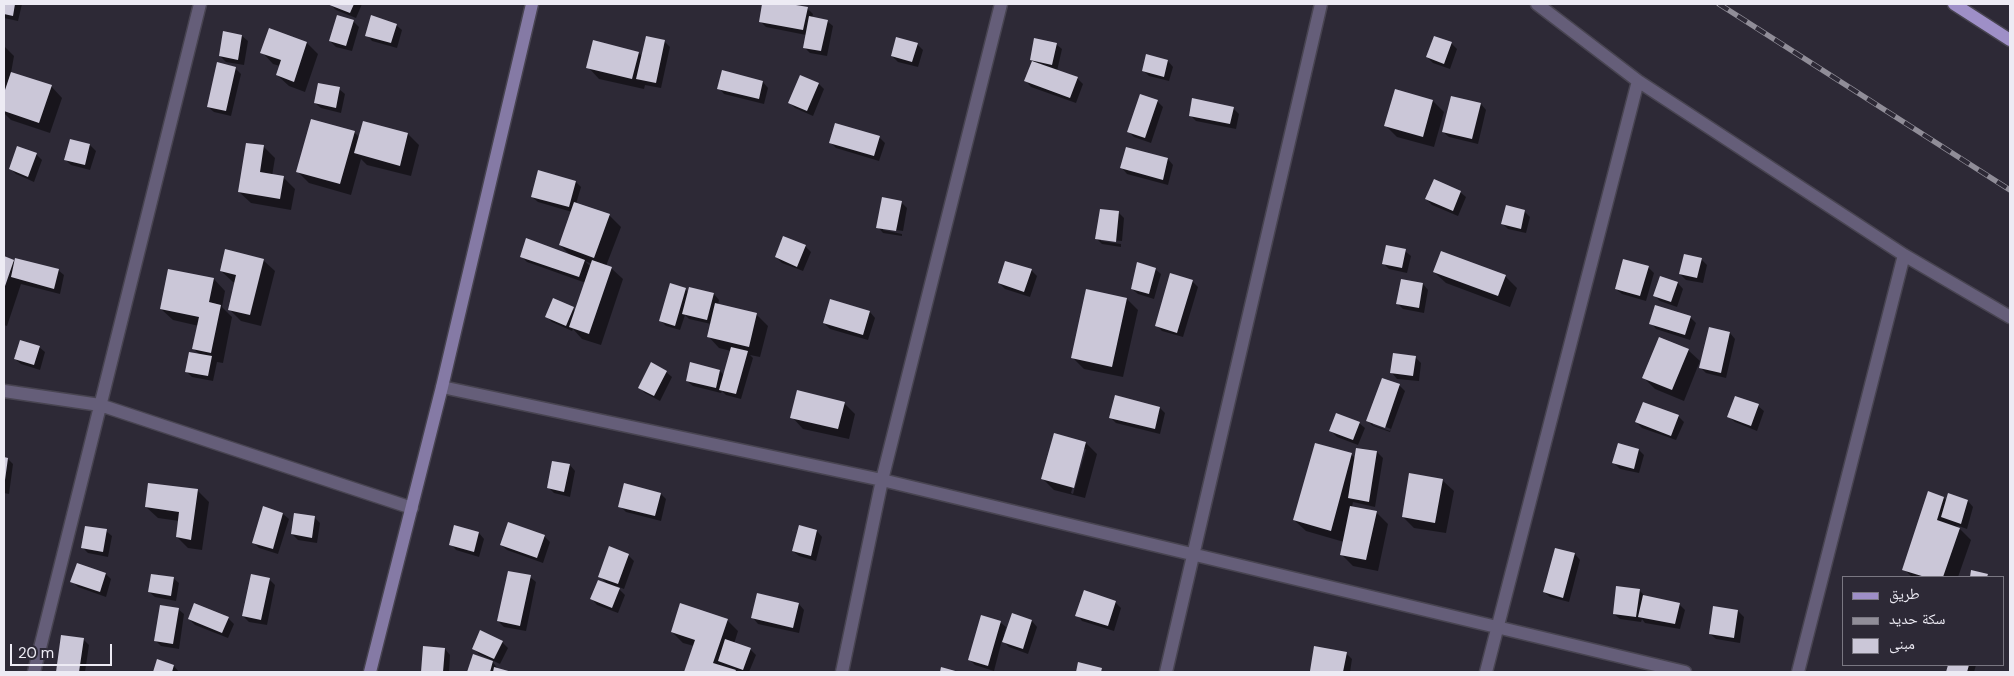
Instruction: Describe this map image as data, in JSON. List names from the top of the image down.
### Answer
{
  "legend": ["طريق", "سكة حديد", "مبنى"],
  "scale_bar": "20 m"
}
